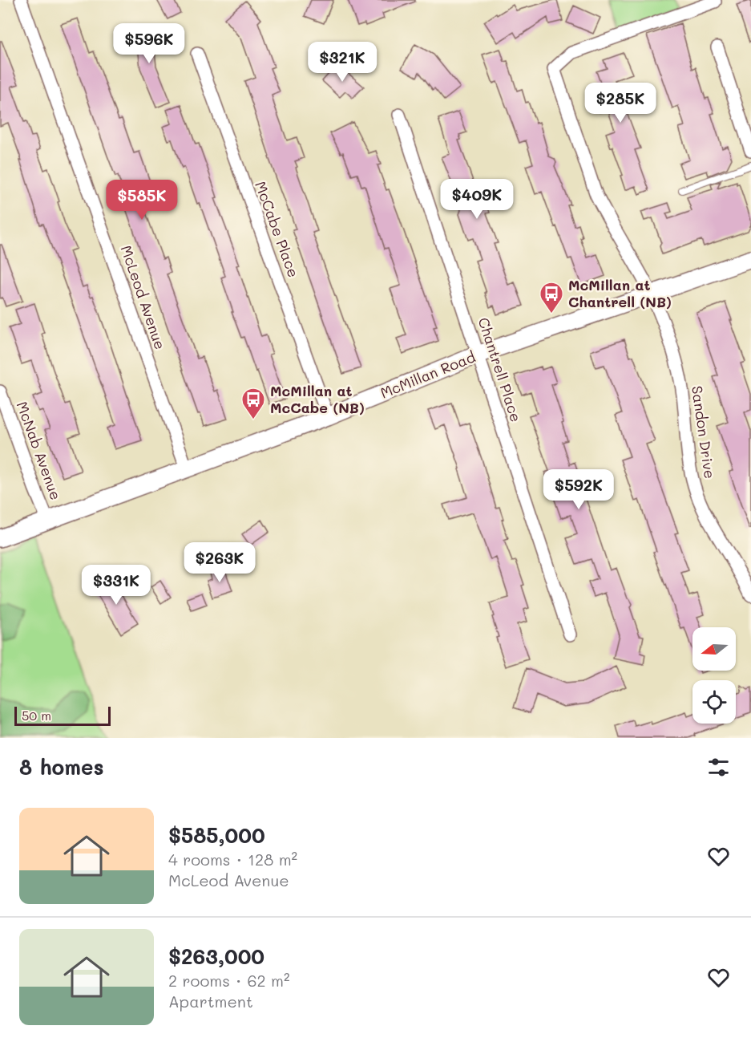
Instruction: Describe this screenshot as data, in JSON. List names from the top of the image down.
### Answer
{
  "streets": {
    "main road": ["McMillan Road"],
    "street": [
      "McCabe Place",
      "McLeod Avenue",
      "Chantrell Place",
      "Sandon Drive",
      "McNab Avenue"
    ]
  },
  "crossings": [
    ["McCabe Place", "McMillan Road"],
    ["McLeod Avenue", "McMillan Road"],
    ["Chantrell Place", "McMillan Road"],
    ["McMillan Road", "Sandon Drive"],
    ["McMillan Road", "McNab Avenue"]
  ],
  "places": {
    "bus stop": ["McMillan at Chantrell (NB)", "McMillan at McCabe (NB)"]
  },
  "scale_bar": "50 m",
  "north": "left",
  "page": {
    "price": [
      "$596K",
      "$321K",
      "$285K",
      "$409K",
      "$585K",
      "$592K",
      "$263K",
      "$331K"
    ],
    "scale": "50 m",
    "heading": "8 homes",
    "list": [
      {
        "name": "$585,000",
        "note": "4 rooms · 128 m² · McLeod Avenue"
      },
      {
        "name": "$263,000",
        "note": "2 rooms · 62 m² · Apartment"
      }
    ]
  }
}
